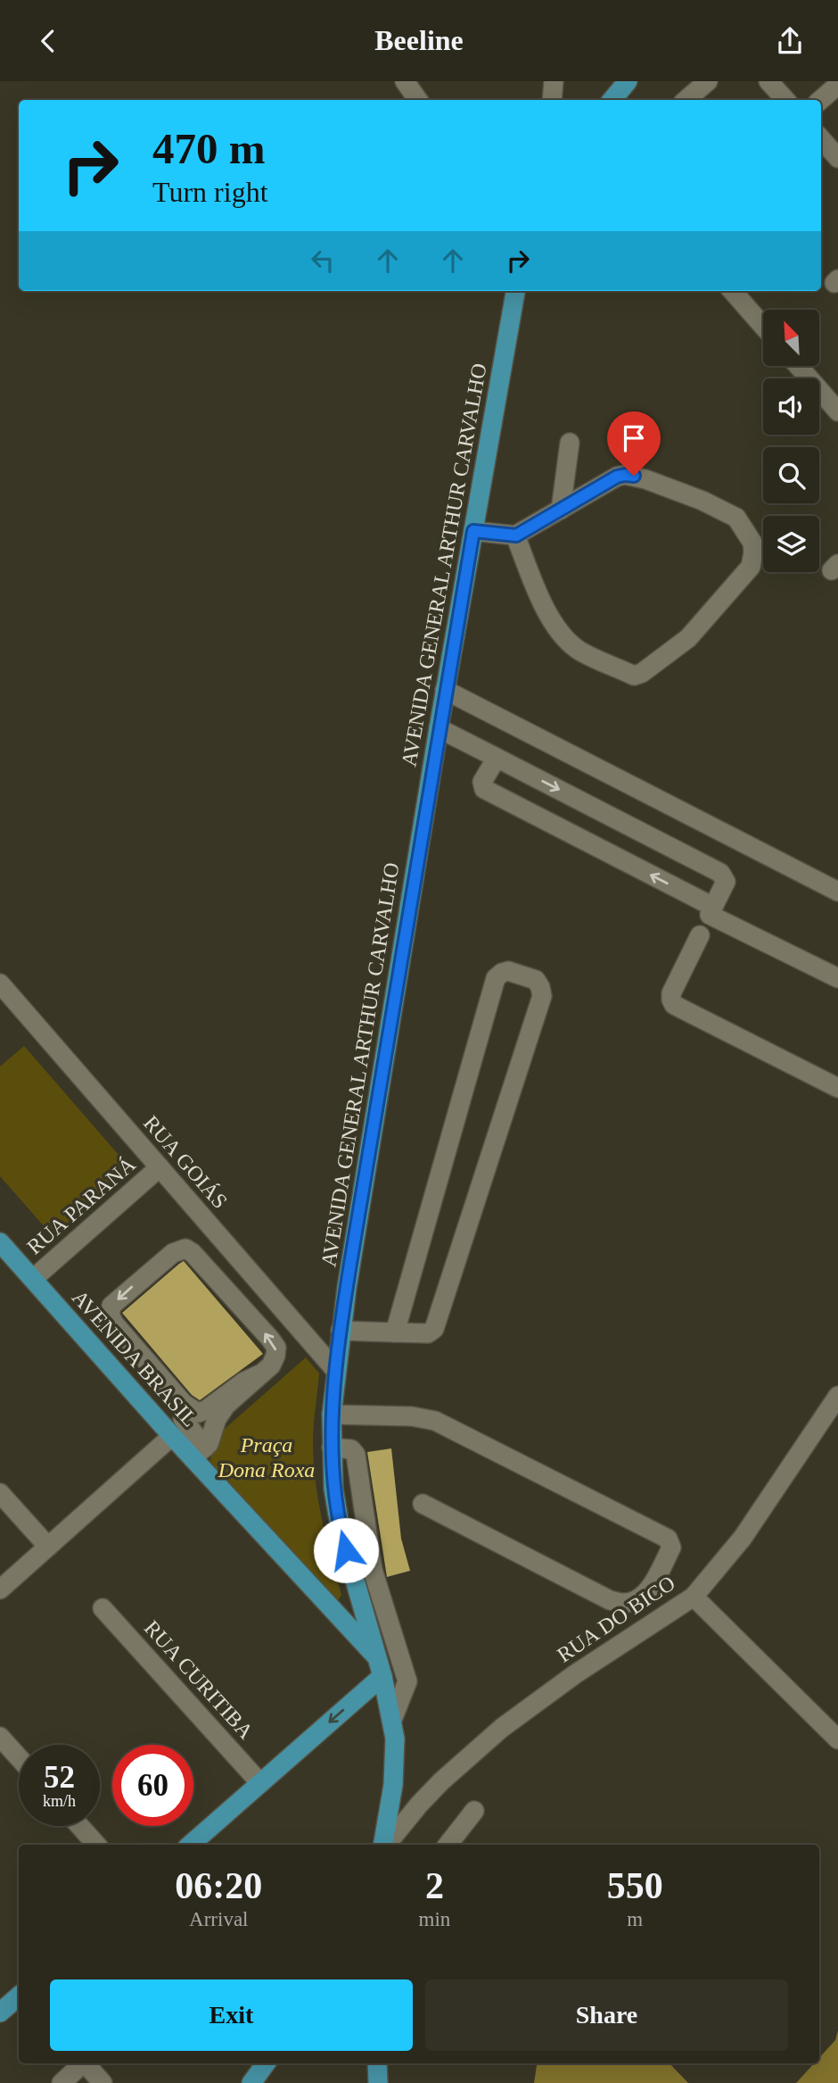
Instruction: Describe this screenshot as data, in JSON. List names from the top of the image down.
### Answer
{
  "streets": {
    "main road": ["AVENIDA GENERAL ARTHUR CARVALHO", "AVENIDA BRASIL"],
    "street": [
      "RUA GOIÁS",
      "RUA PARANÁ",
      "RUA DO BICO",
      "RUA CURITIBA"
    ]
  },
  "crossings": [
    ["AVENIDA GENERAL ARTHUR CARVALHO", "RUA GOIÁS"],
    ["AVENIDA GENERAL ARTHUR CARVALHO", "AVENIDA BRASIL"],
    ["RUA GOIÁS", "RUA PARANÁ"],
    ["RUA PARANÁ", "AVENIDA BRASIL"]
  ],
  "parks": ["Praça Dona Roxa"],
  "north": "top left",
  "page": {
    "header": "Beeline",
    "turn": ["470 m", "Turn right"],
    "speed": "52 km/h",
    "limit": "60",
    "eta": [
      "06:20",
      "Arrival",
      "2",
      "min",
      "550",
      "m"
    ],
    "buttons": ["Exit", "Share"]
  }
}
